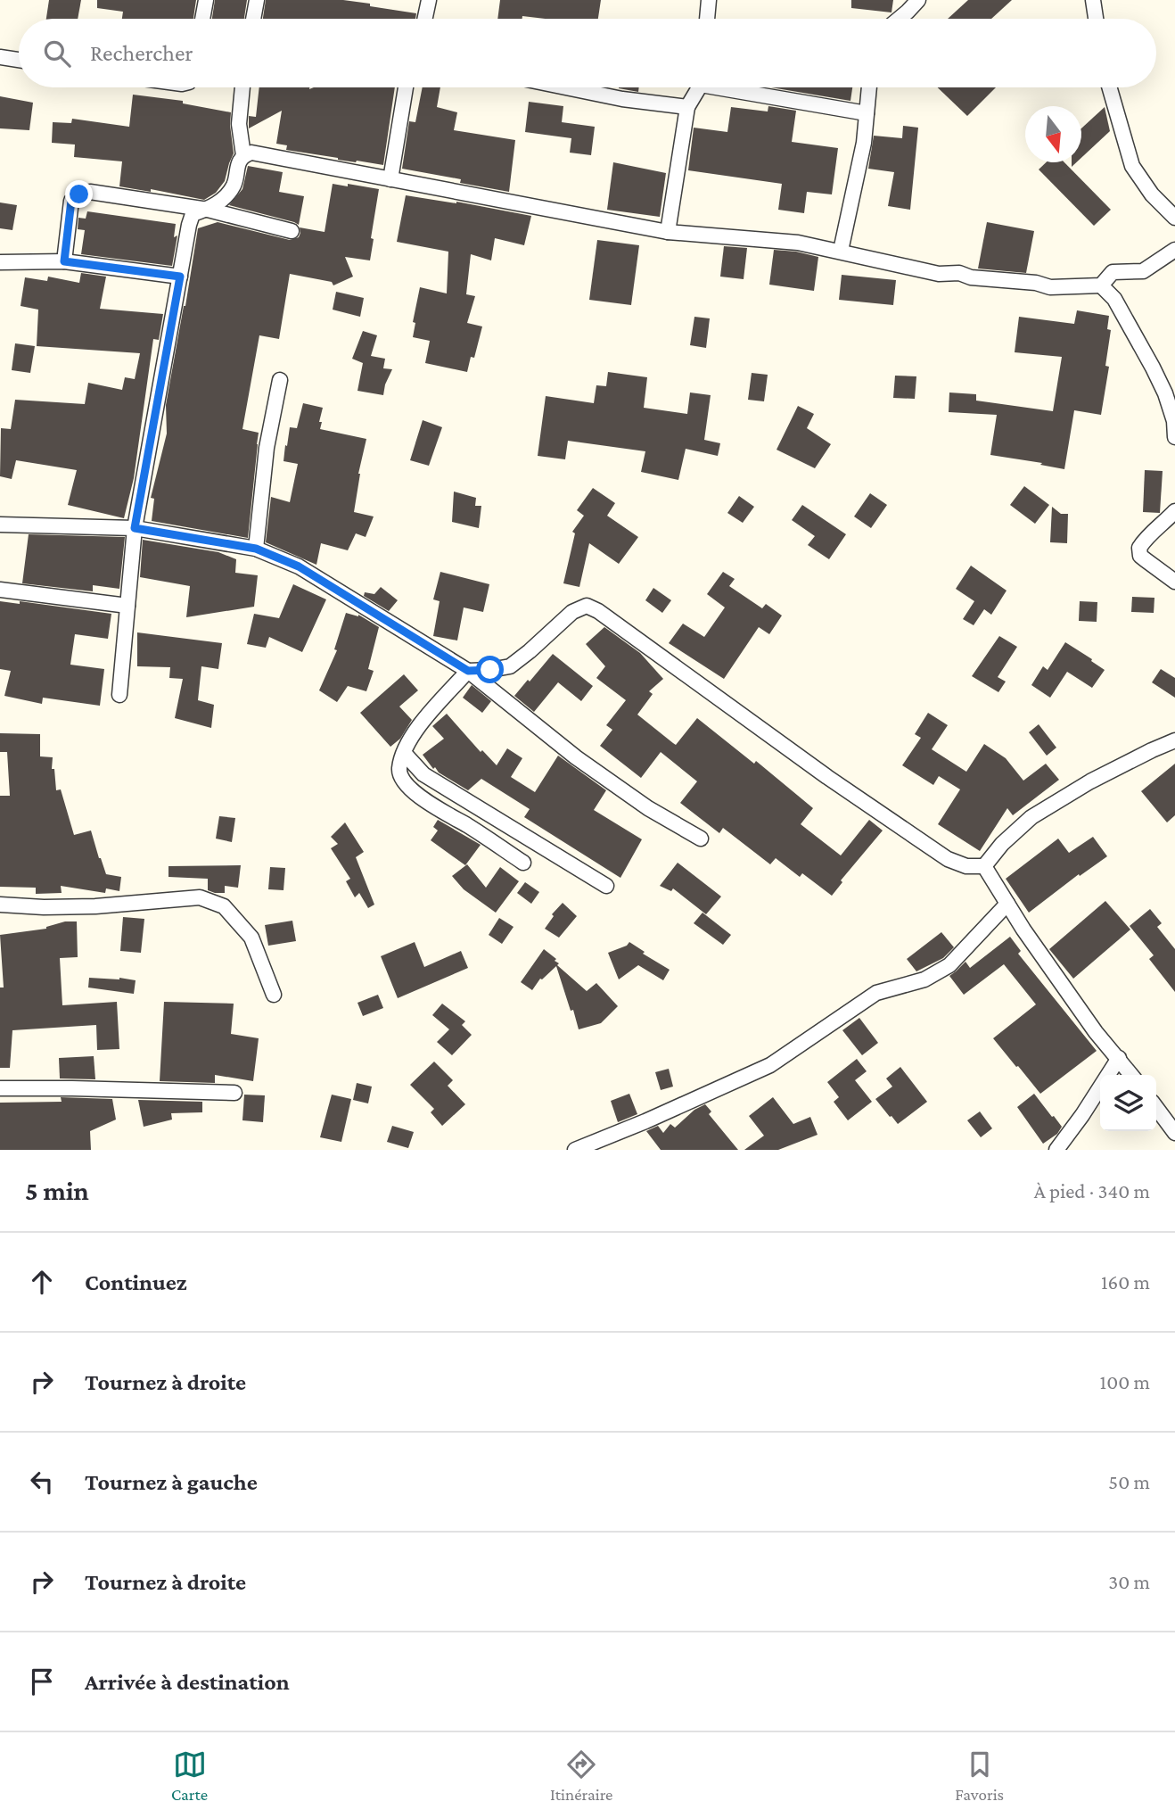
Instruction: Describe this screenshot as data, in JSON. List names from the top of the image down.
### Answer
{
  "north": "bottom",
  "page": {
    "search": "Rechercher",
    "heading": ["5 min", "À pied · 340 m"],
    "list": [
      ["Continuez", "160 m"],
      ["Tournez à droite", "100 m"],
      ["Tournez à gauche", "50 m"],
      ["Tournez à droite", "30 m"],
      "Arrivée à destination"
    ],
    "nav": ["Carte", "Itinéraire", "Favoris"]
  }
}
